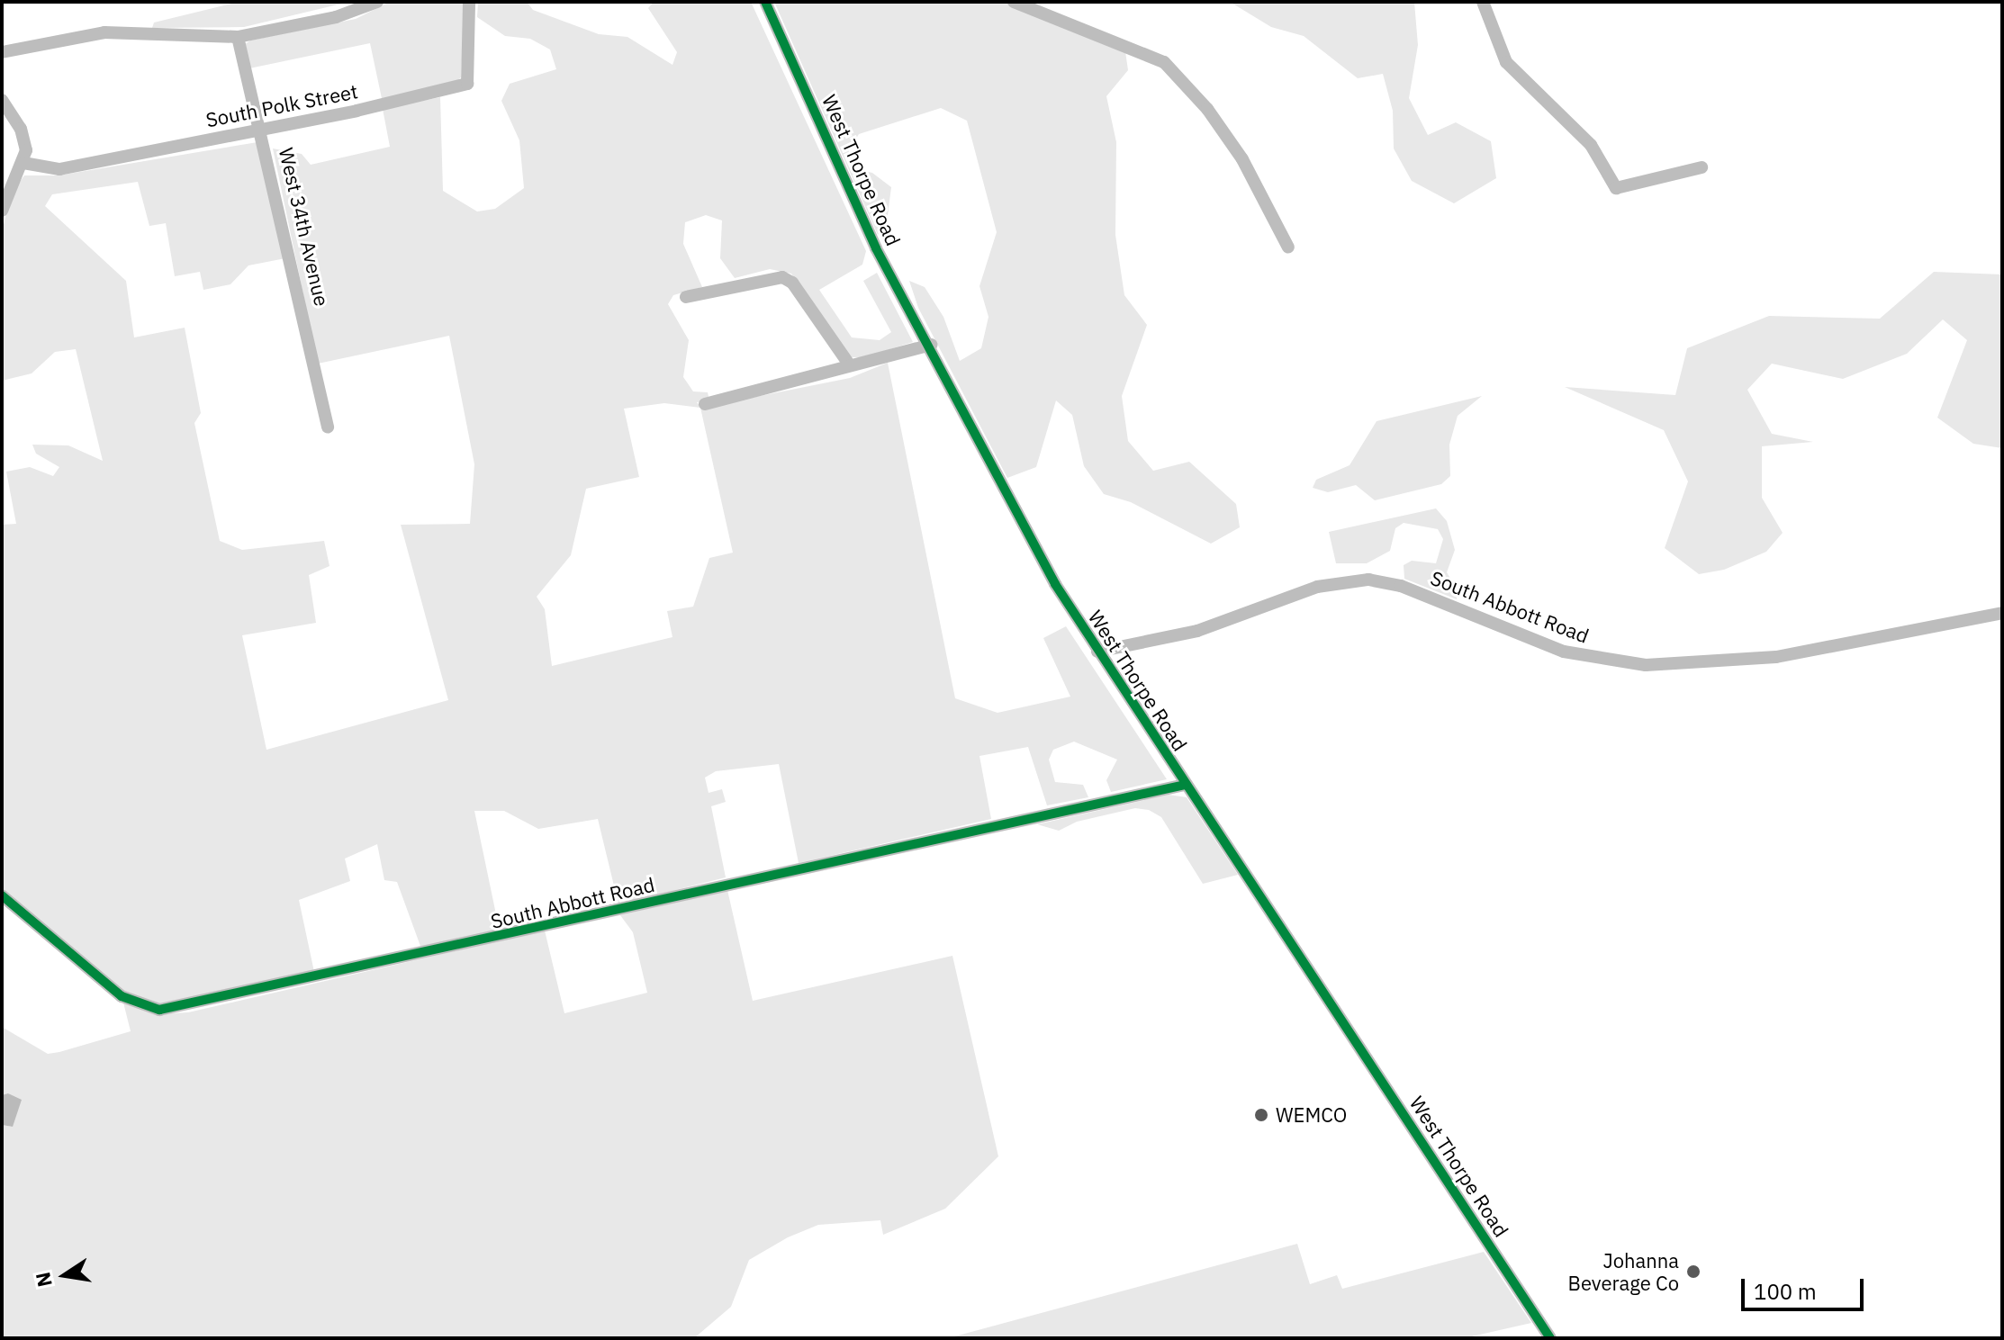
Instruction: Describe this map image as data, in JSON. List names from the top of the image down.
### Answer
{
  "streets": {
    "street": [
      "South Polk Street",
      "West Thorpe Road",
      "West 34th Avenue",
      "South Abbott Road"
    ]
  },
  "crossings": [
    ["South Polk Street", "West 34th Avenue"],
    ["West Thorpe Road", "South Abbott Road"]
  ],
  "places": ["WEMCO", "Johanna Beverage Co"],
  "scale_bar": "100 m",
  "north": "left"
}
